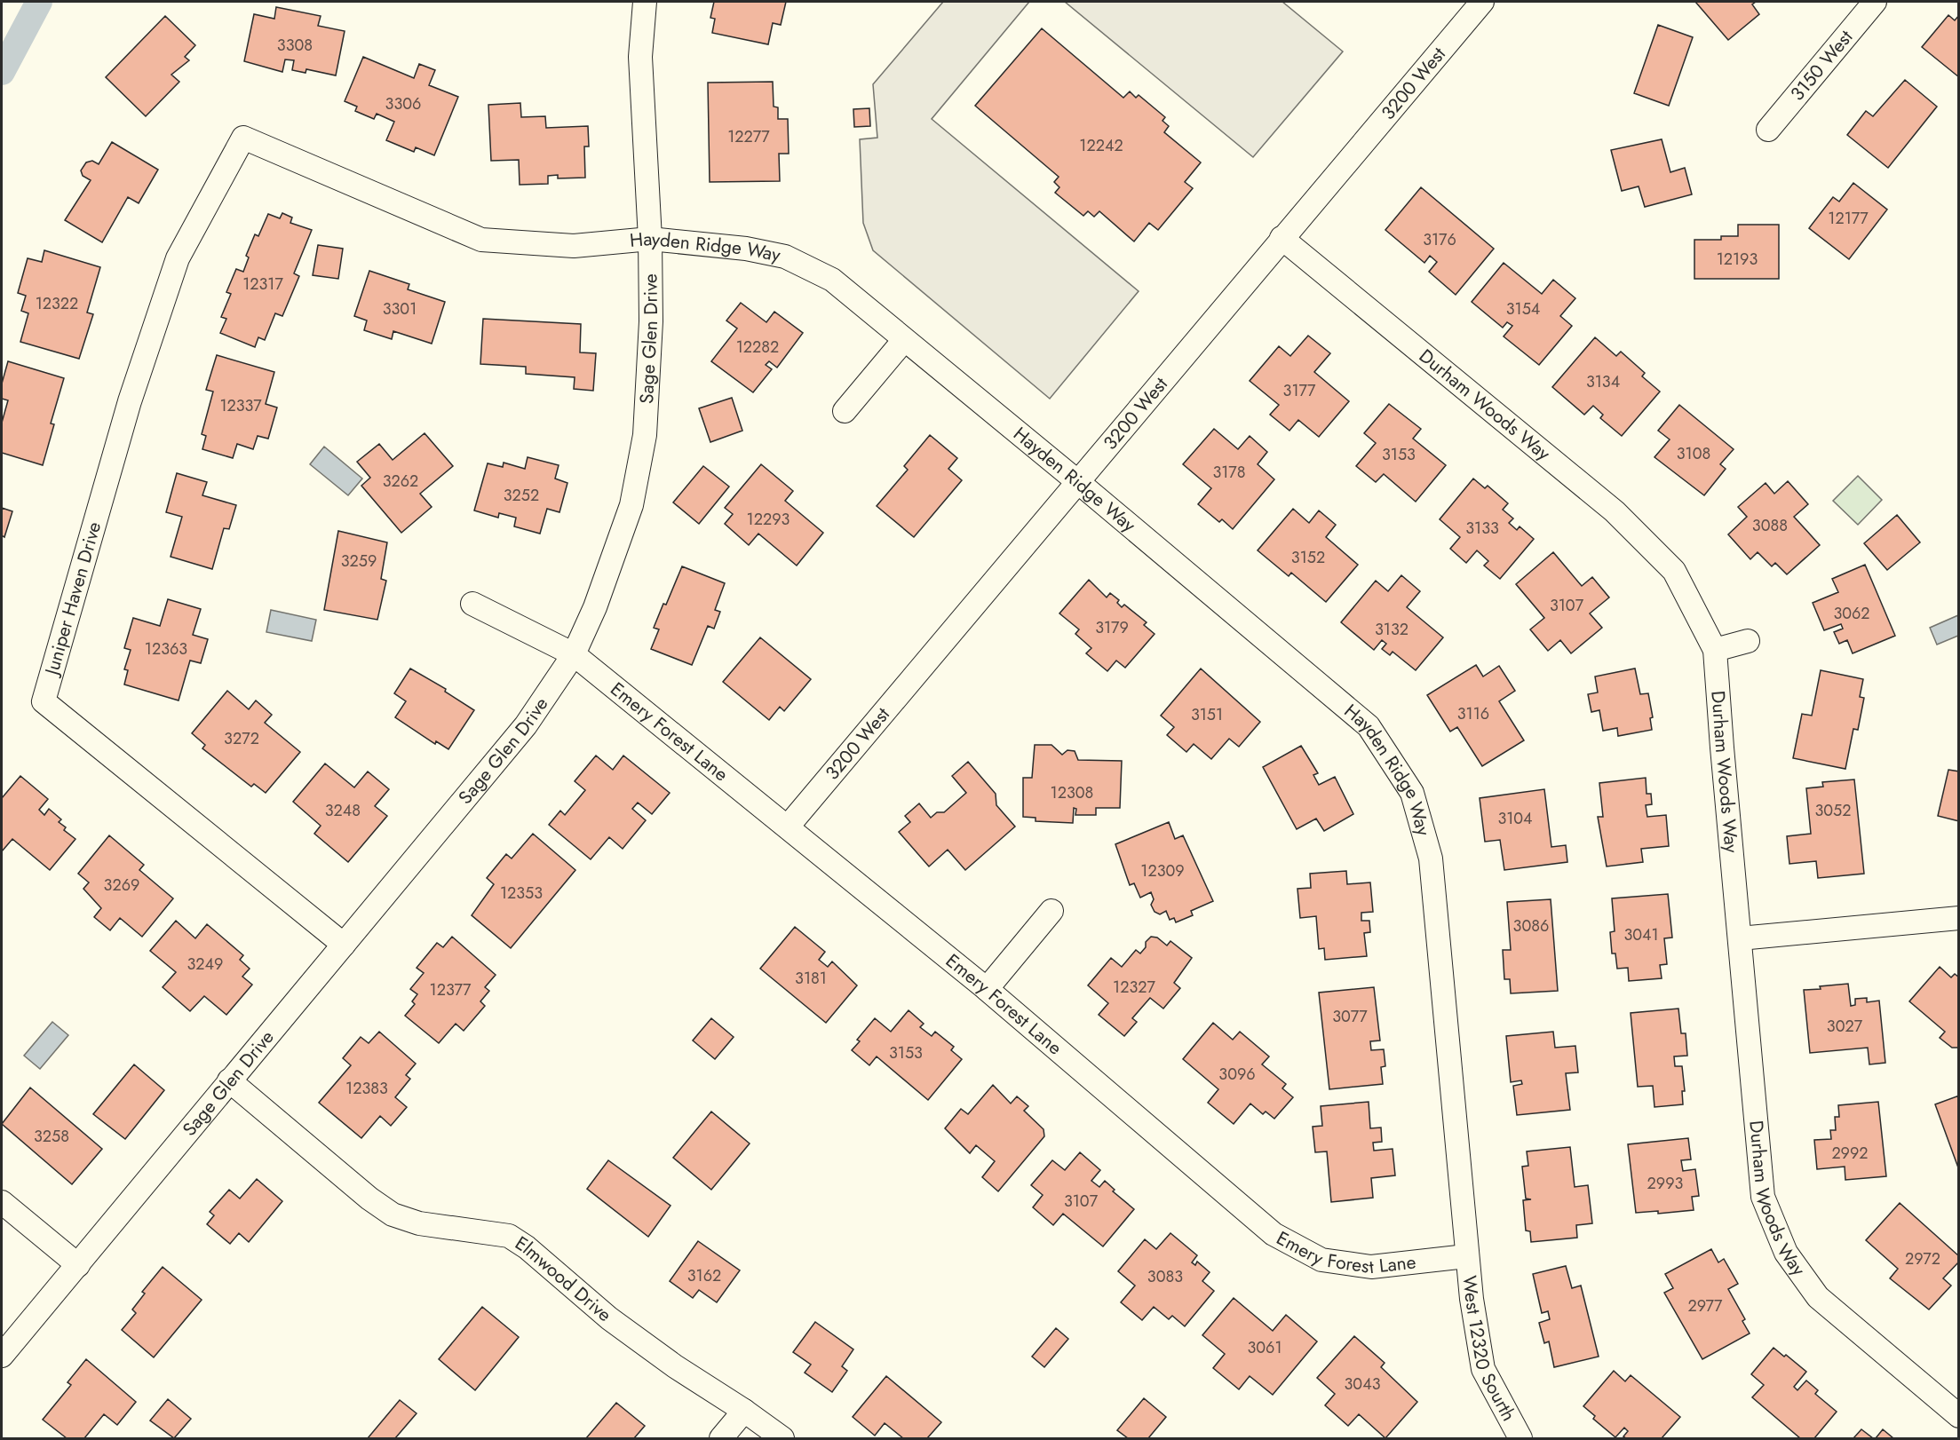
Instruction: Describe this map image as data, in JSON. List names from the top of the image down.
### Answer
{
  "streets": {
    "street": [
      "3150 West",
      "3200 West",
      "Hayden Ridge Way",
      "Sage Glen Drive",
      "Durham Woods Way",
      "Juniper Haven Drive",
      "Emery Forest Lane",
      "Elmwood Drive",
      "West 12320 Sourth"
    ]
  },
  "crossings": [
    ["3200 West", "Hayden Ridge Way"],
    ["3200 West", "Durham Woods Way"],
    ["3200 West", "Emery Forest Lane"],
    ["Hayden Ridge Way", "Sage Glen Drive"],
    ["Hayden Ridge Way", "Juniper Haven Drive"],
    ["Hayden Ridge Way", "Emery Forest Lane"],
    ["Hayden Ridge Way", "West 12320 Sourth"],
    ["Sage Glen Drive", "Juniper Haven Drive"],
    ["Sage Glen Drive", "Emery Forest Lane"],
    ["Sage Glen Drive", "Elmwood Drive"],
    ["Emery Forest Lane", "West 12320 Sourth"]
  ],
  "house_numbers": [
    "3308",
    "3306",
    "12277",
    "12242",
    "12177",
    "3176",
    "12193",
    "12317",
    "12322",
    "3301",
    "3154",
    "12282",
    "3134",
    "3177",
    "12337",
    "3108",
    "3153",
    "3178",
    "3262",
    "3252",
    "12293",
    "3088",
    "3133",
    "3152",
    "3259",
    "3107",
    "3062",
    "3179",
    "3132",
    "12363",
    "3116",
    "3151",
    "3272",
    "12308",
    "3248",
    "3052",
    "3104",
    "12309",
    "3269",
    "12353",
    "3086",
    "3041",
    "3249",
    "3181",
    "12327",
    "12377",
    "3077",
    "3027",
    "3153",
    "3096",
    "12383",
    "3258",
    "2992",
    "2993",
    "3107",
    "2972",
    "3162",
    "3083",
    "2977",
    "3061",
    "3043"
  ]
}
